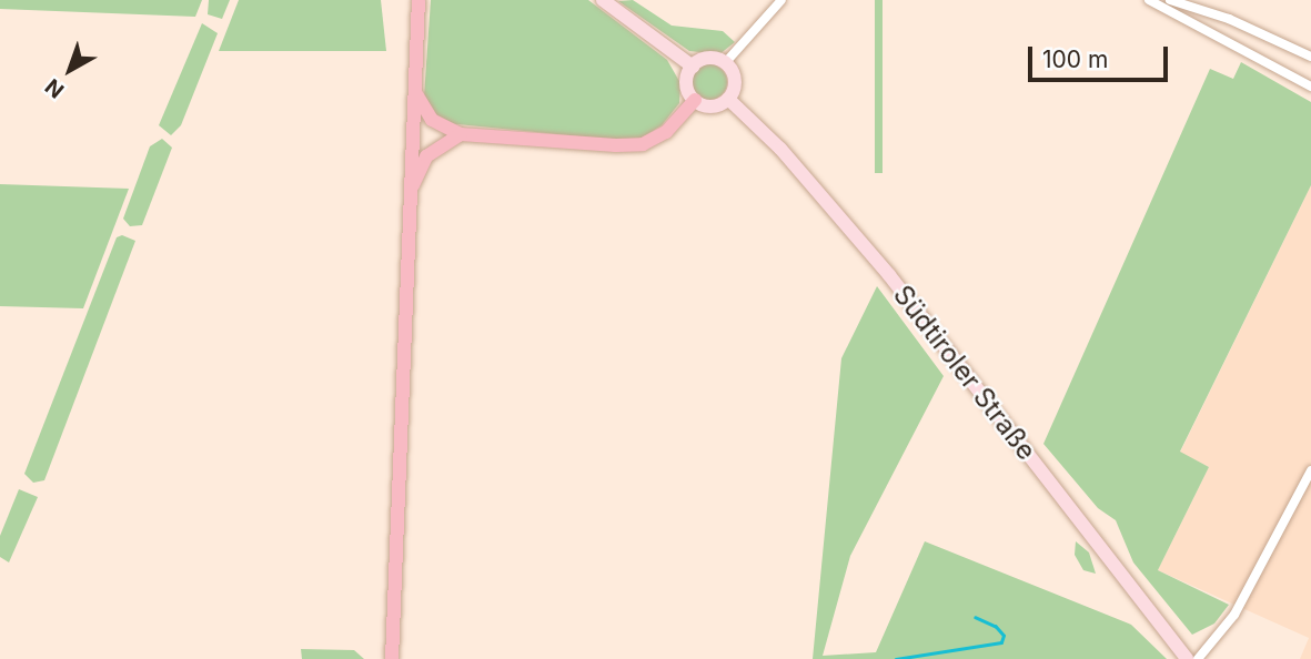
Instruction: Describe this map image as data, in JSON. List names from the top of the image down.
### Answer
{
  "streets": {
    "main road": ["Südtiroler Straße"]
  },
  "scale_bar": "100 m",
  "north": "bottom left"
}
